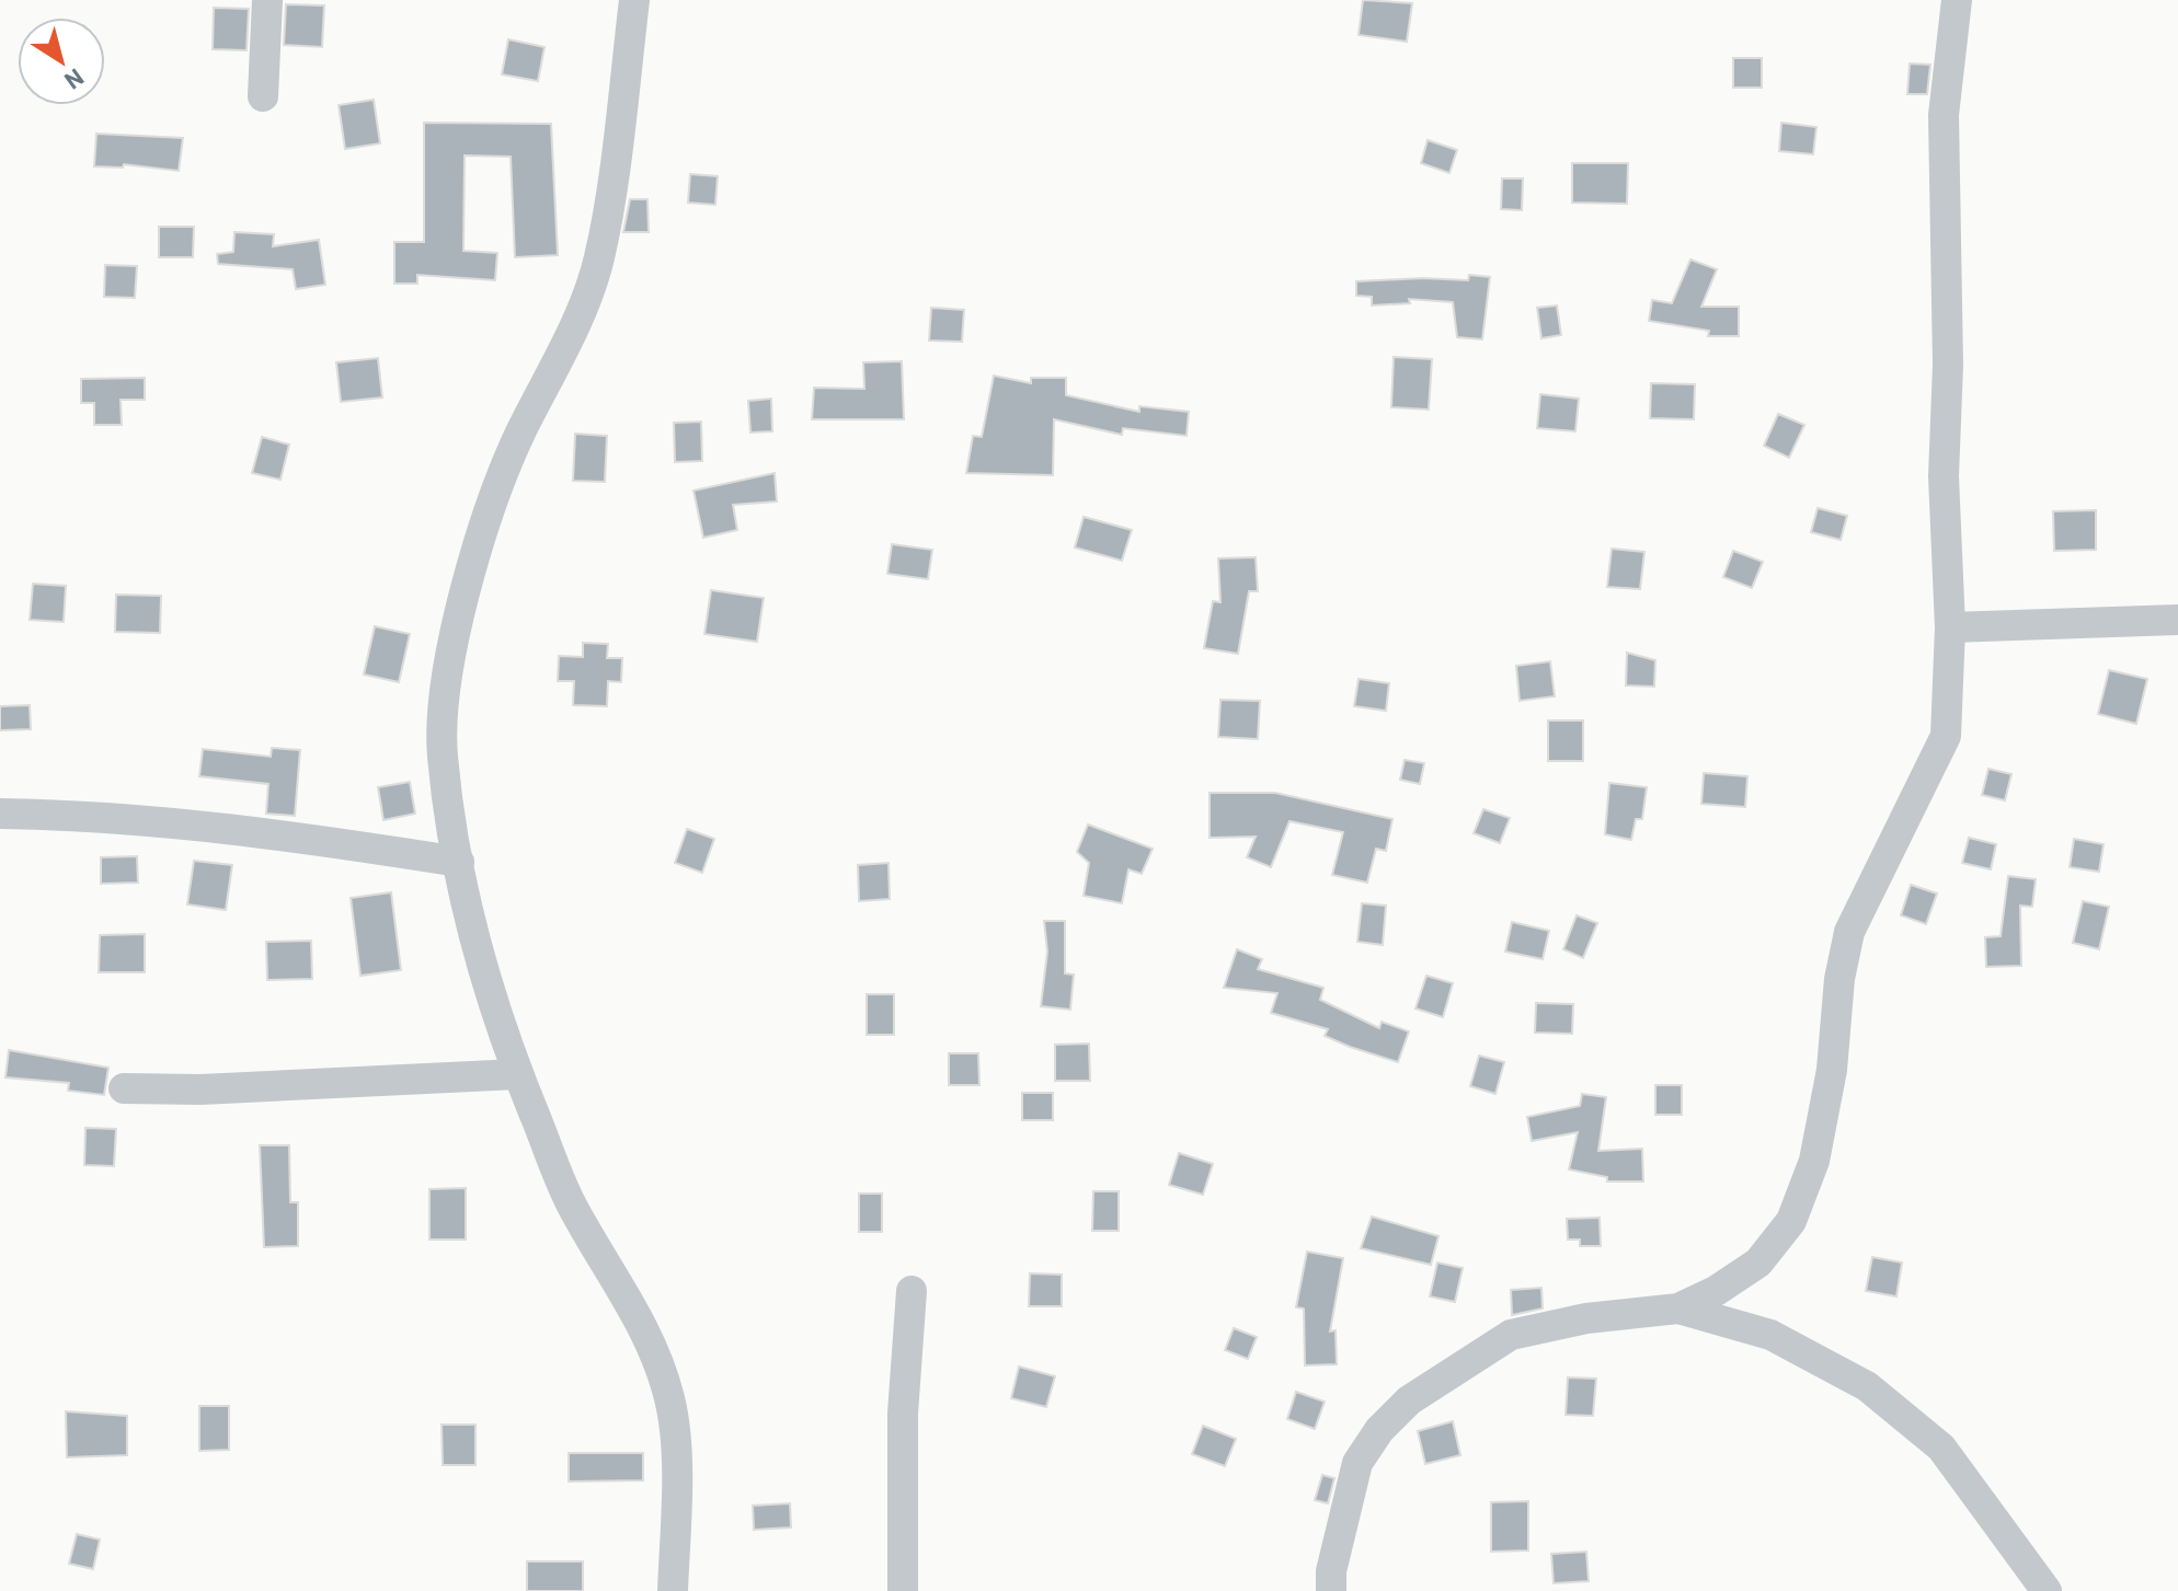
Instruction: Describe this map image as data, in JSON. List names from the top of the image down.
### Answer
{
  "north": "bottom right"
}
